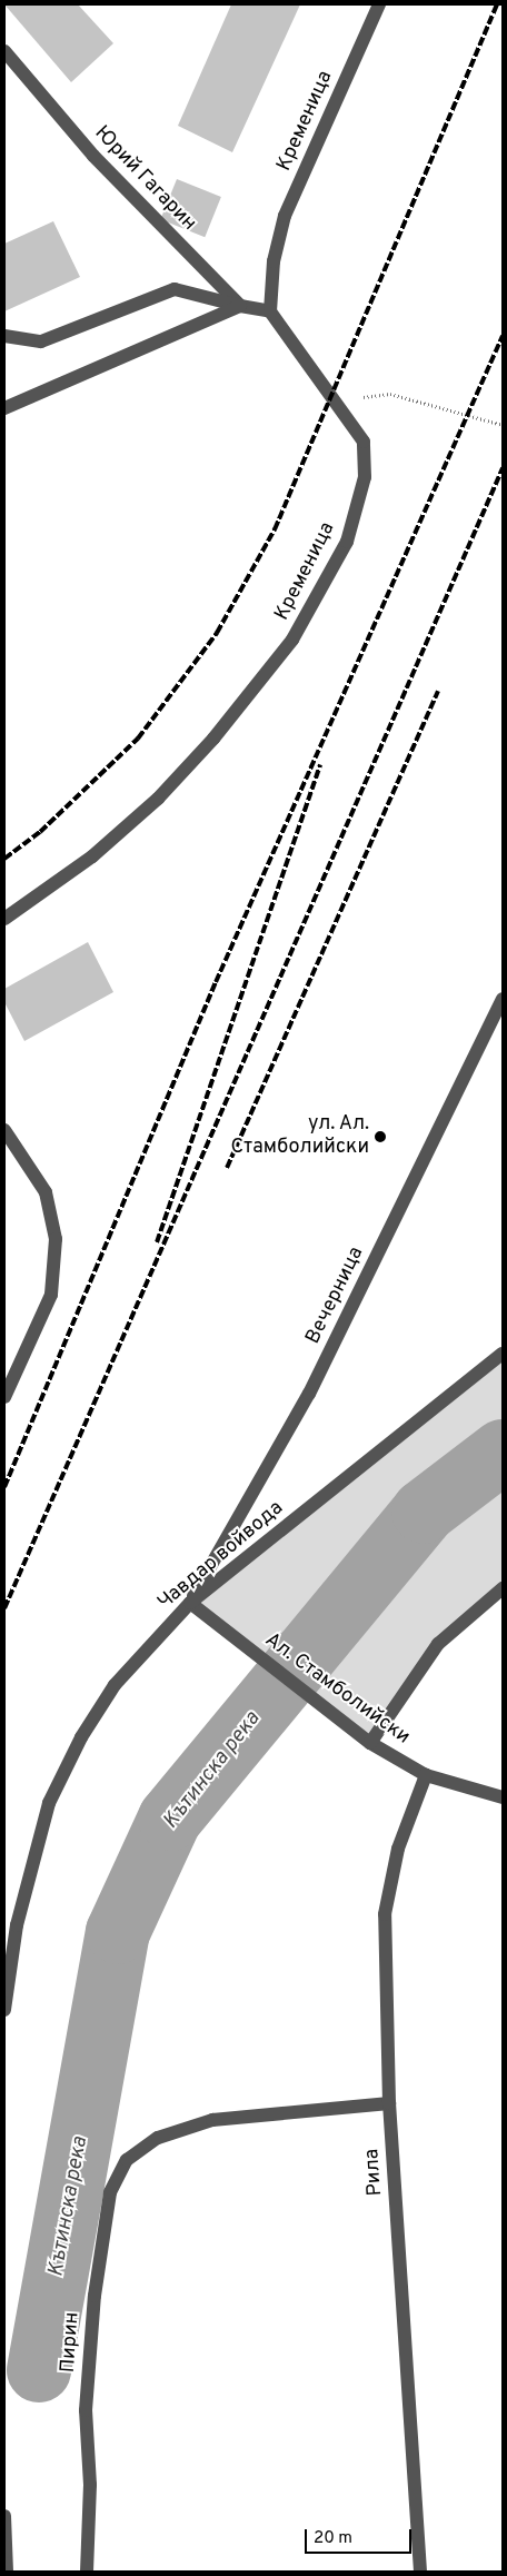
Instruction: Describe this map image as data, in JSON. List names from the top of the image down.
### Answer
{
  "streets": {
    "street": [
      "Кременица",
      "Юрий Гагарин",
      "Вечерница",
      "Чавдар войвода",
      "Ал. Стамболийски",
      "Рила",
      "Пирин"
    ]
  },
  "crossings": [
    ["Вечерница", "Чавдар войвода"],
    ["Вечерница", "Ал. Стамболийски"],
    ["Чавдар войвода", "Ал. Стамболийски"],
    ["Ал. Стамболийски", "Рила"],
    ["Рила", "Пирин"]
  ],
  "water": ["Кътинска река"],
  "places": ["ул. Ал. Стамболийски"],
  "scale_bar": "20 m"
}
